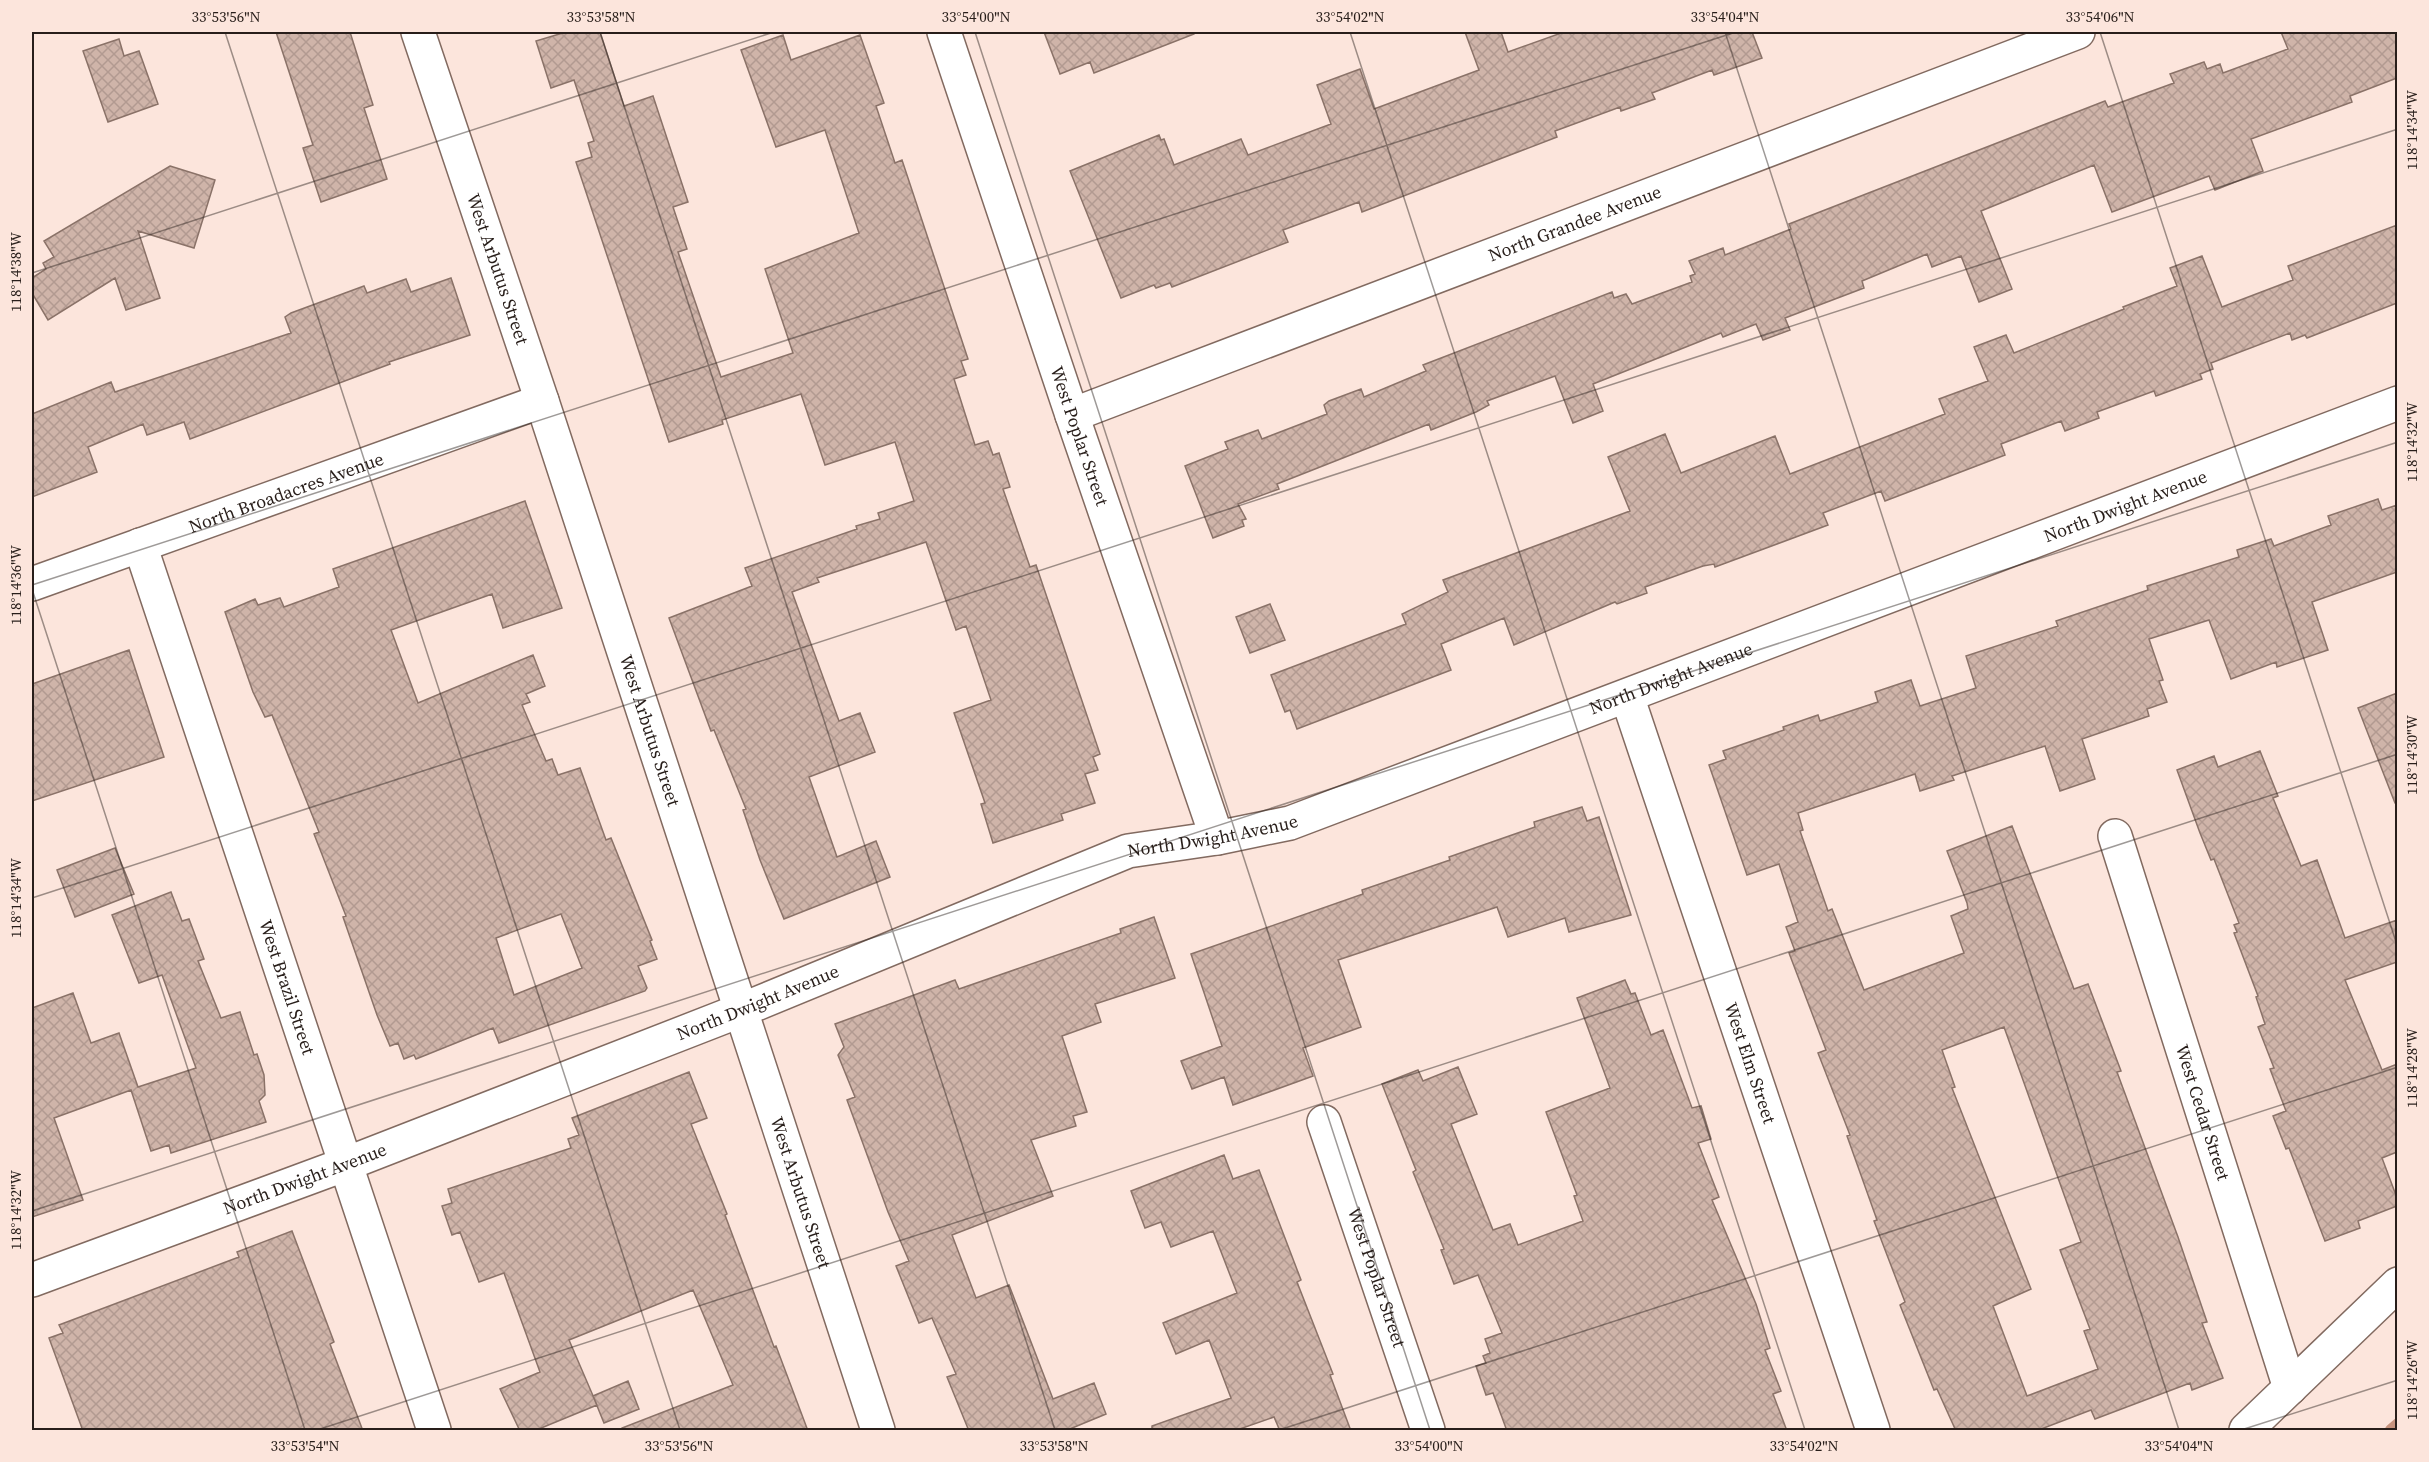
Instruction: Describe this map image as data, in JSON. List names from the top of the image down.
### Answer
{
  "streets": {
    "street": [
      "North Grandee Avenue",
      "West Arbutus Street",
      "West Poplar Street",
      "North Broadacres Avenue",
      "North Dwight Avenue",
      "West Brazil Street",
      "West Elm Street",
      "West Cedar Street"
    ]
  },
  "crossings": [
    ["North Grandee Avenue", "West Poplar Street"],
    ["West Arbutus Street", "North Broadacres Avenue"],
    ["West Arbutus Street", "North Dwight Avenue"],
    ["West Poplar Street", "North Dwight Avenue"],
    ["North Broadacres Avenue", "West Brazil Street"],
    ["North Dwight Avenue", "West Brazil Street"],
    ["North Dwight Avenue", "West Elm Street"]
  ],
  "coordinates": [
    "33°53'56\"N",
    "33°53'58\"N",
    "33°54'00\"N",
    "33°54'02\"N",
    "33°54'04\"N",
    "33°54'06\"N",
    "118°14'34\"W",
    "118°14'38\"W",
    "118°14'32\"W",
    "118°14'36\"W",
    "118°14'30\"W",
    "118°14'28\"W",
    "118°14'26\"W",
    "33°53'54\"N"
  ]
}
